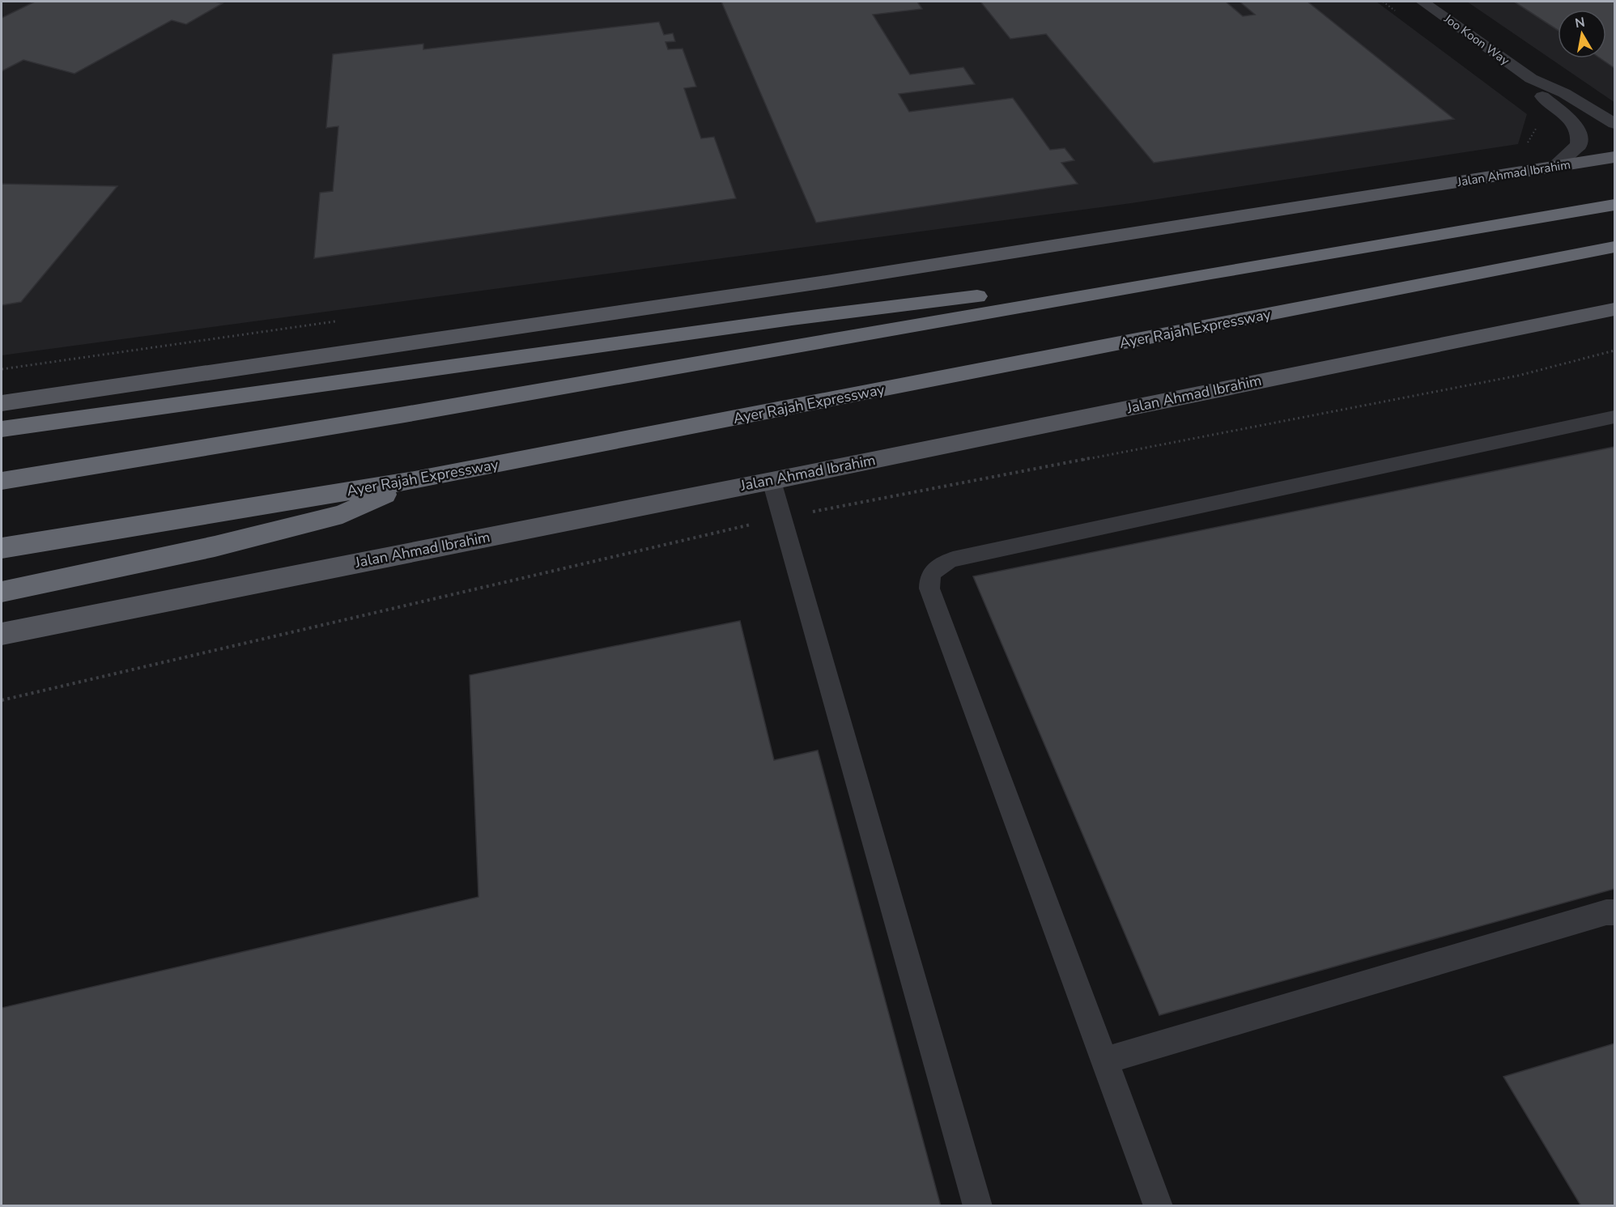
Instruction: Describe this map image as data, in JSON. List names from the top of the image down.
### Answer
{
  "streets": {
    "highway": ["Ayer Rajah Expressway"],
    "main road": ["Jalan Ahmad Ibrahim"],
    "street": ["Joo Koon Way"]
  },
  "crossings": [
    ["Joo Koon Way", "Jalan Ahmad Ibrahim"]
  ],
  "north": "top"
}
